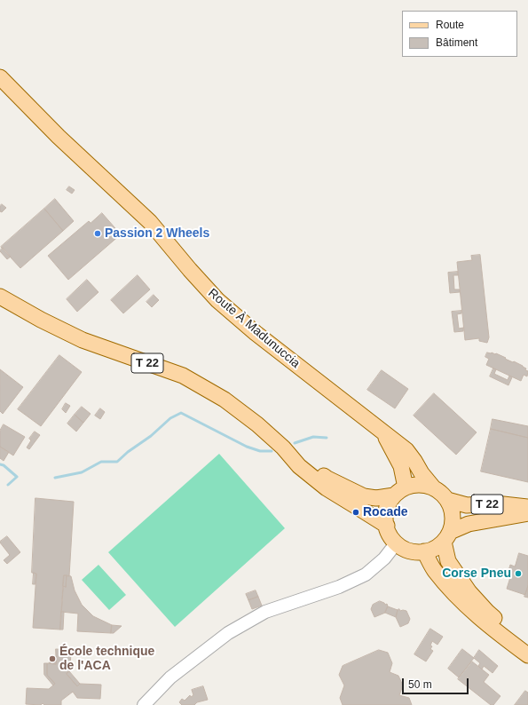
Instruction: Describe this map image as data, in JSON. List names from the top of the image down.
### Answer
{
  "streets": {
    "main road": ["Route À Madunuccia", "T 22"]
  },
  "crossings": [
    ["Route À Madunuccia", "T 22"]
  ],
  "places": [
    "Passion 2 Wheels",
    "Rocade",
    "Corse Pneu",
    "École technique de l'ACA"
  ],
  "legend": ["Route", "Bâtiment"],
  "scale_bar": "50 m"
}
